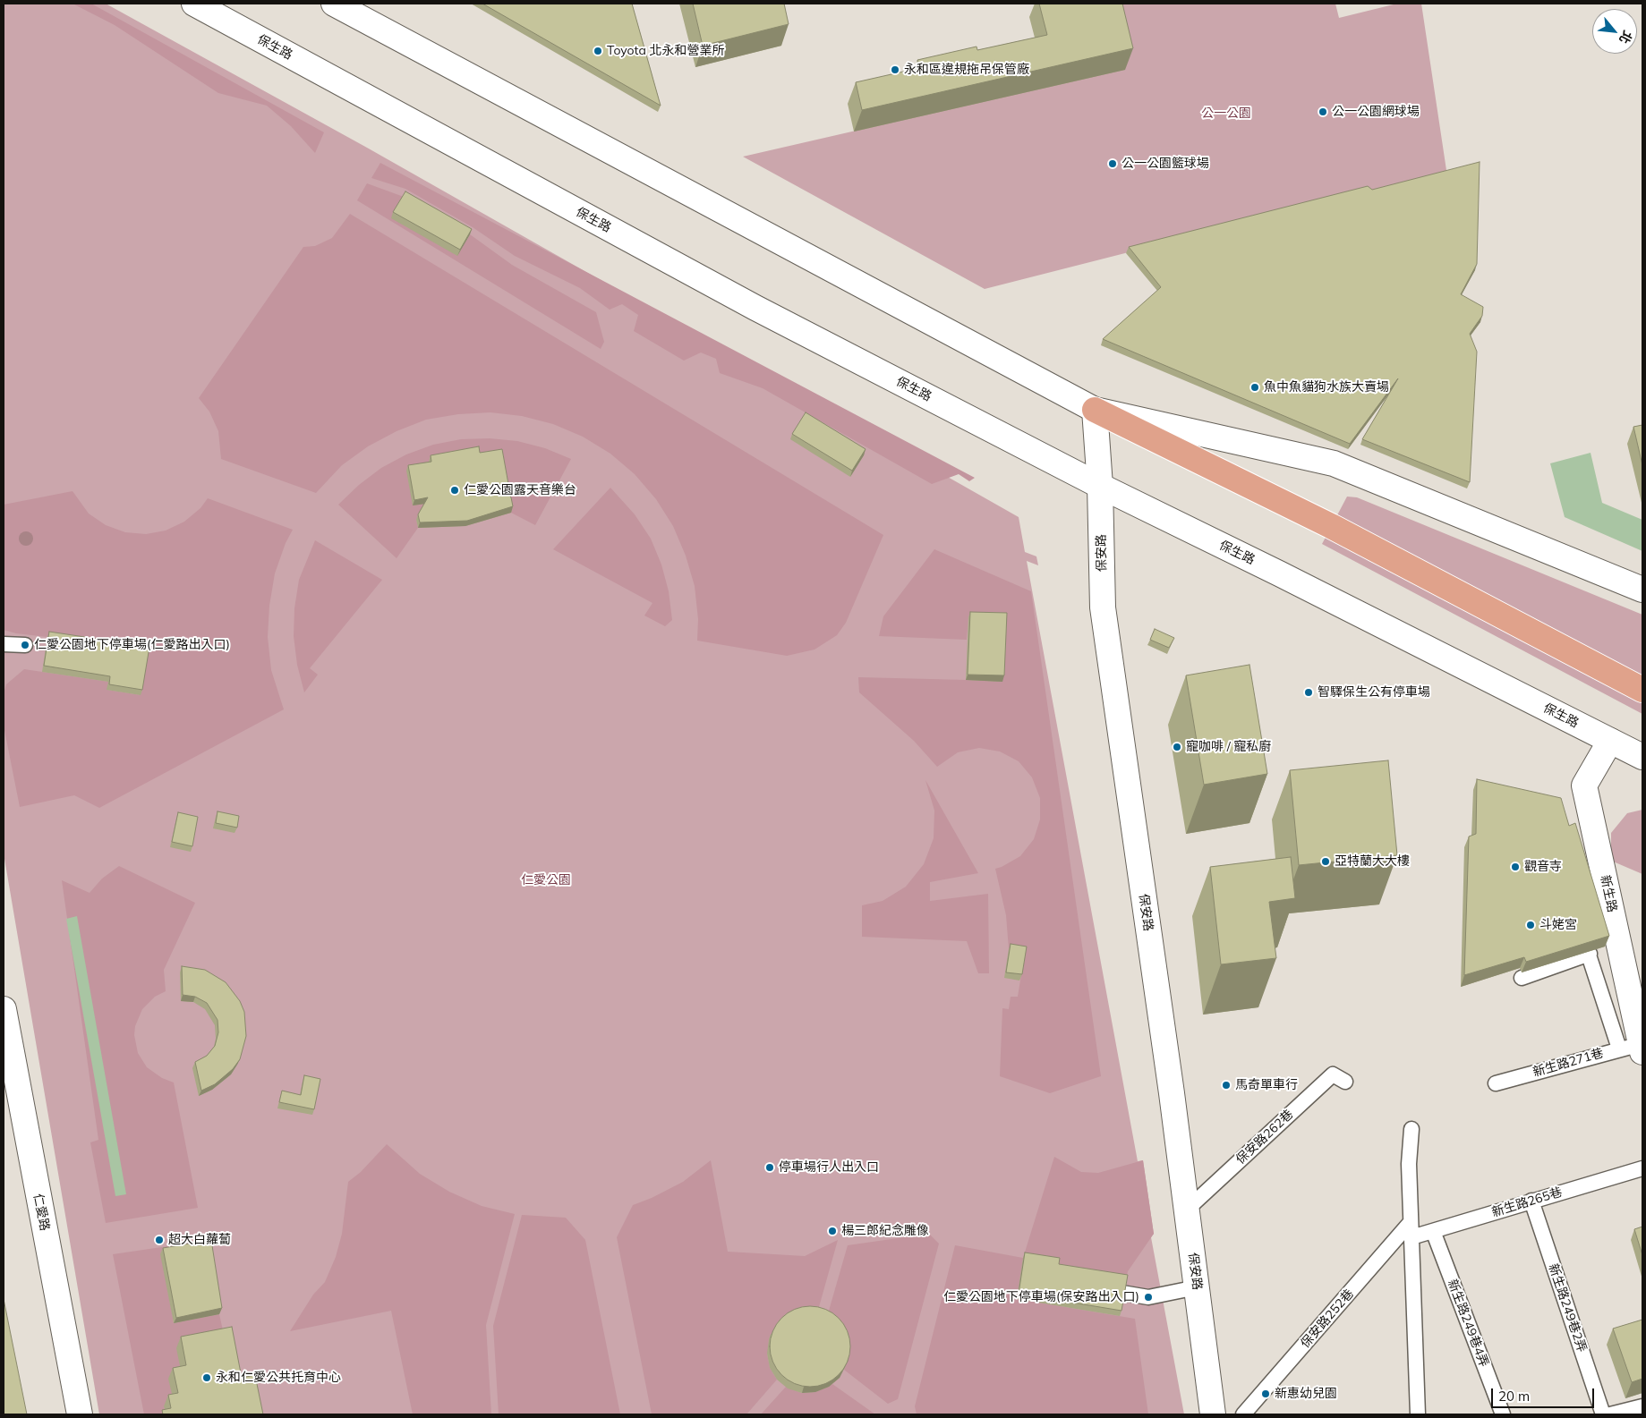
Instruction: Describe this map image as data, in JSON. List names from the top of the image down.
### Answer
{
  "streets": {
    "street": [
      "保生路",
      "保安路",
      "新生路",
      "仁愛路"
    ],
    "lane": [
      "新生路271巷",
      "保安路262巷",
      "新生路265巷",
      "新生路249巷2弄",
      "保安路252巷",
      "新生路249巷4弄"
    ]
  },
  "crossings": [
    ["保生路", "保安路"],
    ["保生路", "新生路"],
    ["保安路", "保安路262巷"],
    ["新生路", "新生路271巷"],
    ["新生路265巷", "新生路249巷2弄"],
    ["新生路265巷", "新生路249巷4弄"]
  ],
  "parks": ["公一公園", "仁愛公園"],
  "places": [
    "Toyota 北永和營業所",
    "永和區違規拖吊保管廠",
    "公一公園網球場",
    "公一公園籃球場",
    "魚中魚貓狗水族大賣場",
    "仁愛公園露天音樂台",
    "仁愛公園地下停車場(仁愛路出入口)",
    "智驛保生公有停車場",
    "寵咖啡 / 寵私廚",
    "亞特蘭大大樓",
    "觀音寺",
    "斗姥宮",
    "馬奇單車行",
    "停車場行人出入口",
    "楊三郎紀念雕像",
    "超大白蘿蔔",
    "仁愛公園地下停車場(保安路出入口)",
    "永和仁愛公共托育中心",
    "新惠幼兒園"
  ],
  "scale_bar": "20 m",
  "north": "bottom right"
}
